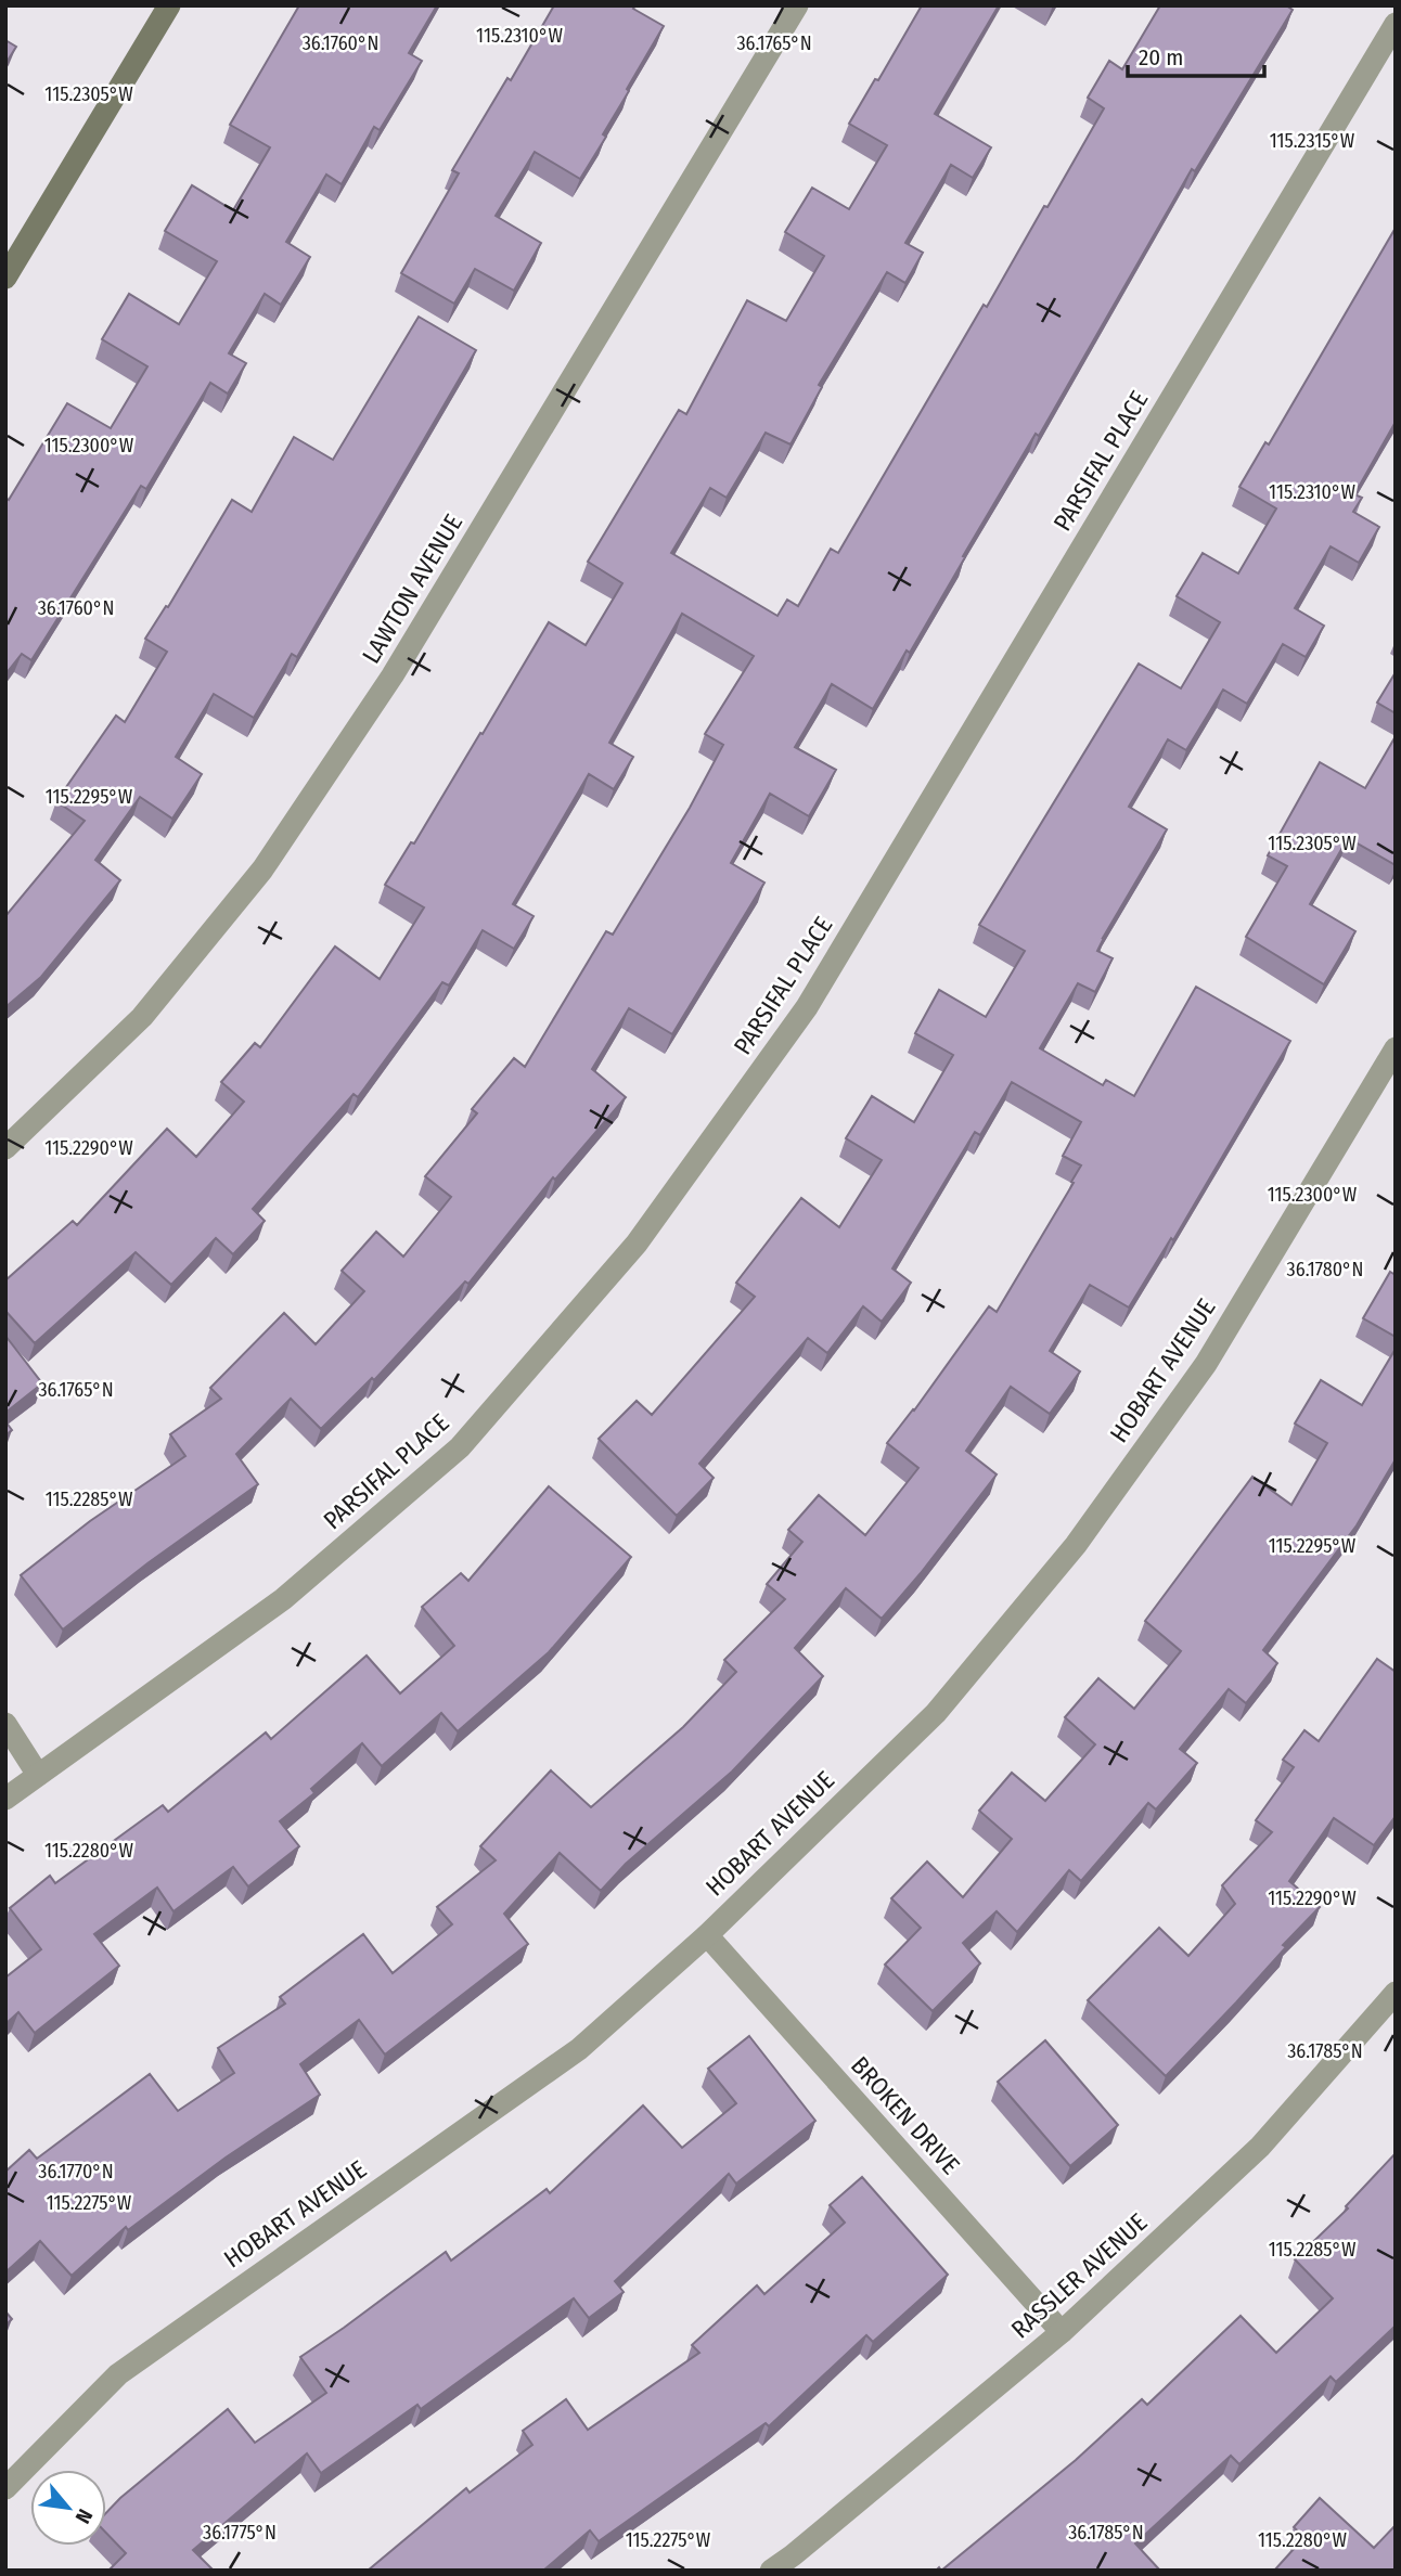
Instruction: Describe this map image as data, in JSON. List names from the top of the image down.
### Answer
{
  "streets": {
    "street": [
      "PARSIFAL PLACE",
      "LAWTON AVENUE",
      "HOBART AVENUE",
      "BROKEN DRIVE",
      "RASSLER AVENUE"
    ]
  },
  "crossings": [
    ["HOBART AVENUE", "BROKEN DRIVE"],
    ["BROKEN DRIVE", "RASSLER AVENUE"]
  ],
  "scale_bar": "20 m",
  "north": "bottom right",
  "coordinates": [
    "115.2310°W",
    "36.1760°N",
    "36.1765°N",
    "115.2305°W",
    "115.2315°W",
    "115.2300°W",
    "115.2295°W",
    "115.2290°W",
    "36.1780°N",
    "115.2285°W",
    "115.2280°W",
    "36.1785°N",
    "36.1770°N",
    "115.2275°W",
    "36.1775°N"
  ]
}
